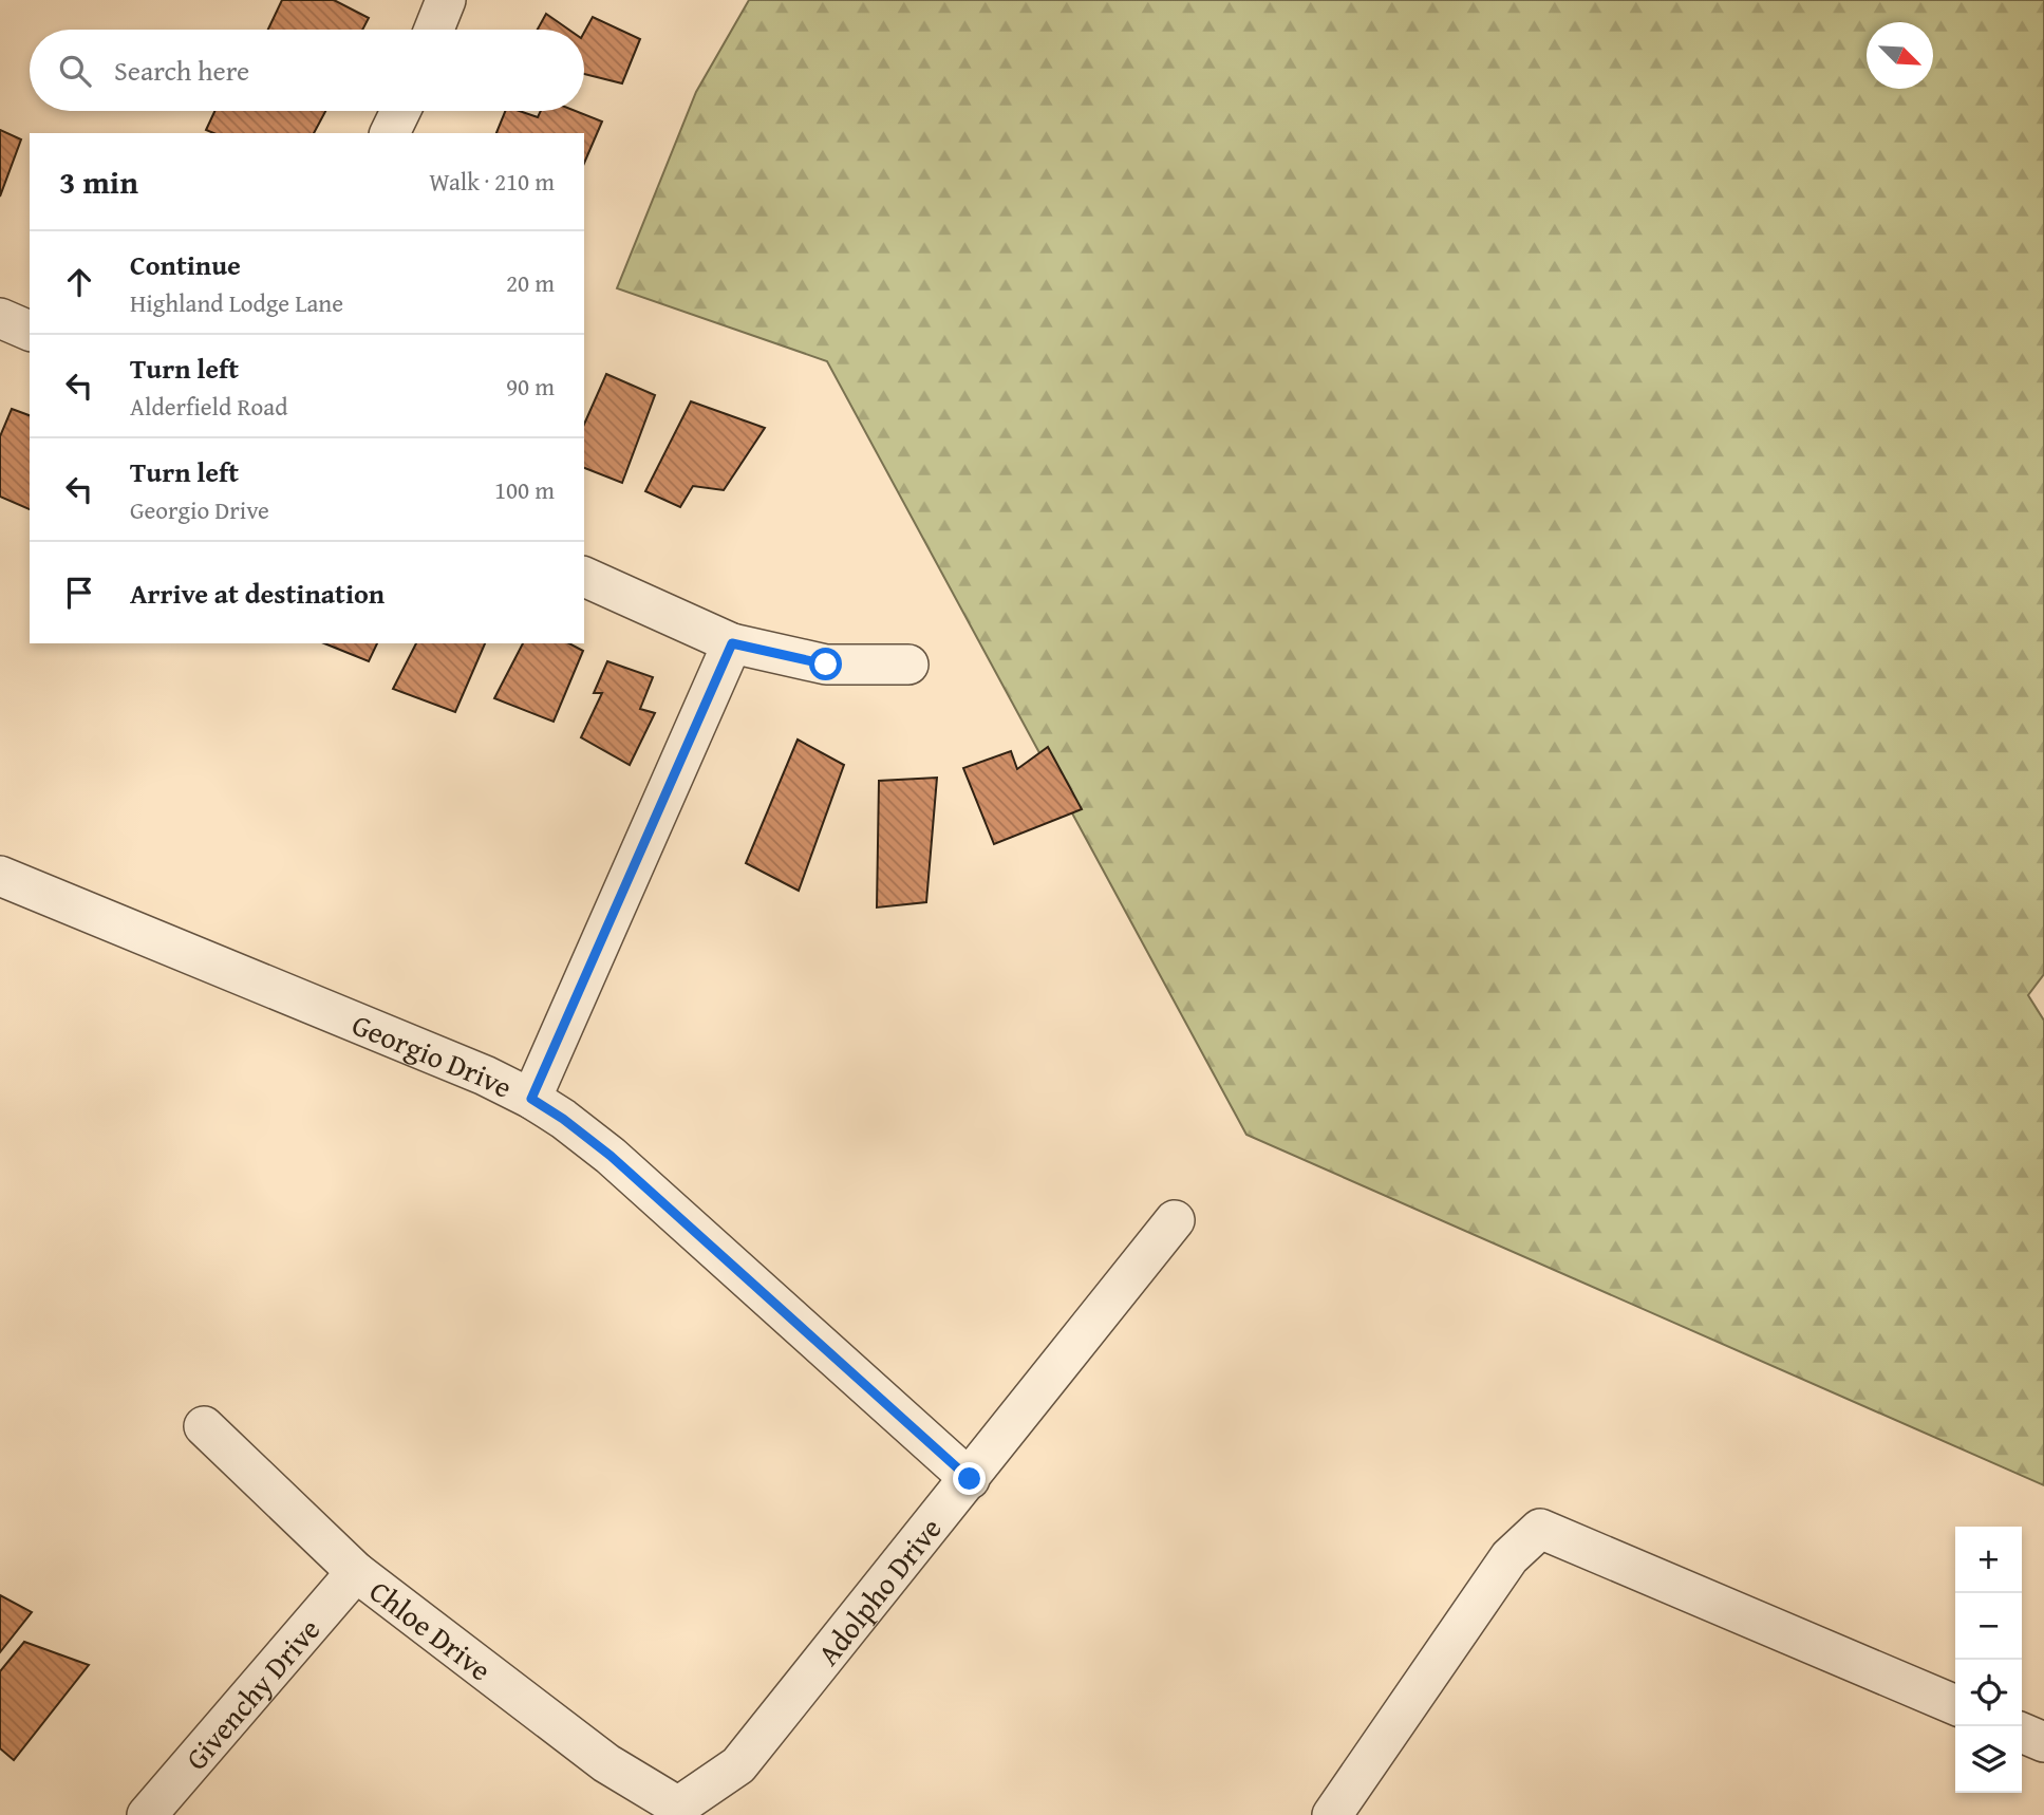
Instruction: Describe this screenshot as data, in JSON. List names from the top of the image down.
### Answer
{
  "streets": {
    "street": [
      "Georgio Drive",
      "Adolpho Drive",
      "Chloe Drive",
      "Givenchy Drive"
    ]
  },
  "crossings": [
    ["Georgio Drive", "Adolpho Drive"],
    ["Adolpho Drive", "Chloe Drive"],
    ["Chloe Drive", "Givenchy Drive"]
  ],
  "north": "bottom right",
  "page": {
    "search": "Search here",
    "heading": ["3 min", "Walk · 210 m"],
    "list": [
      ["Continue", "Highland Lodge Lane", "20 m"],
      ["Turn left", "Alderfield Road", "90 m"],
      ["Turn left", "Georgio Drive", "100 m"],
      "Arrive at destination"
    ],
    "map_buttons": ["+", "−"]
  }
}
